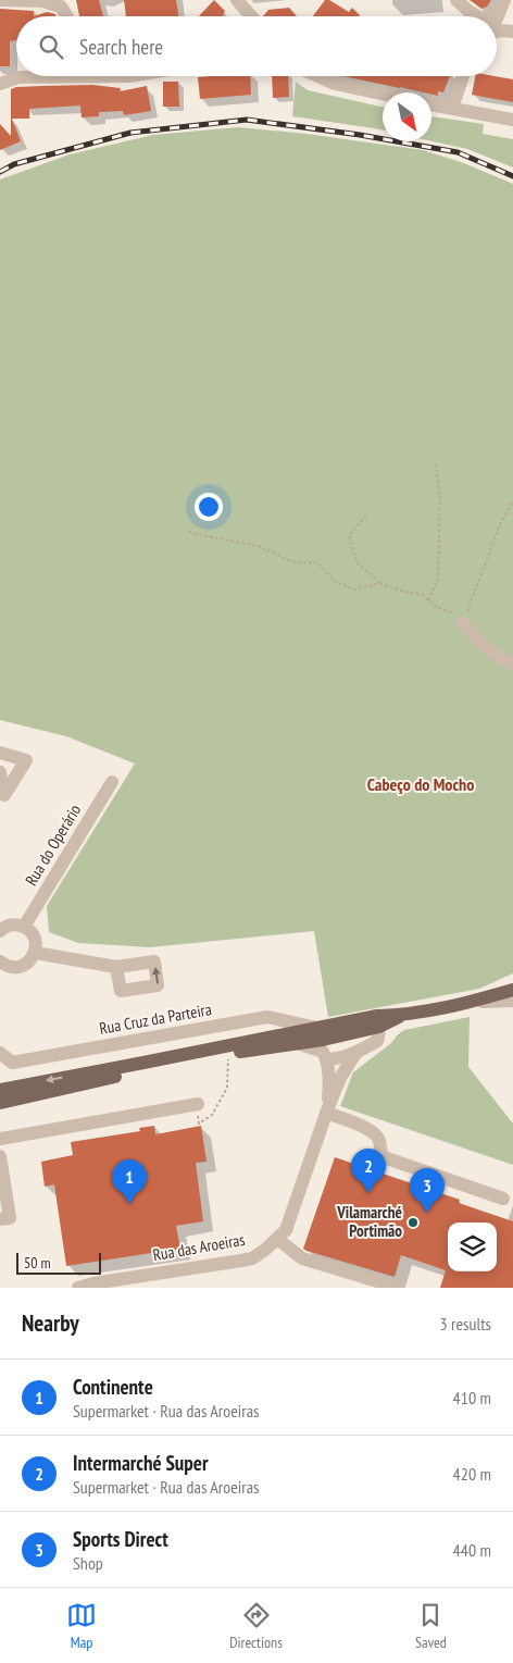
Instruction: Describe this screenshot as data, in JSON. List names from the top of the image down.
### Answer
{
  "streets": {
    "street": ["Rua do Operário", "Rua Cruz da Parteira", "Rua das Aroeiras"]
  },
  "crossings": [
    ["Rua Cruz da Parteira", "Rua das Aroeiras"]
  ],
  "districts": ["Cabeço do Mocho"],
  "places": ["Vilamarché Portimão"],
  "scale_bar": "50 m",
  "north": "bottom right",
  "page": {
    "search": "Search here",
    "pins": ["2", "1", "3"],
    "scale": "50 m",
    "heading": ["Nearby", "3 results"],
    "list": [
      {
        "mark": "1",
        "name": "Continente",
        "note": "Supermarket · Rua das Aroeiras",
        "value": "410 m"
      },
      {
        "mark": "2",
        "name": "Intermarché Super",
        "note": "Supermarket · Rua das Aroeiras",
        "value": "420 m"
      },
      {
        "mark": "3",
        "name": "Sports Direct",
        "note": "Shop",
        "value": "440 m"
      }
    ],
    "nav": ["Map", "Directions", "Saved"]
  }
}
